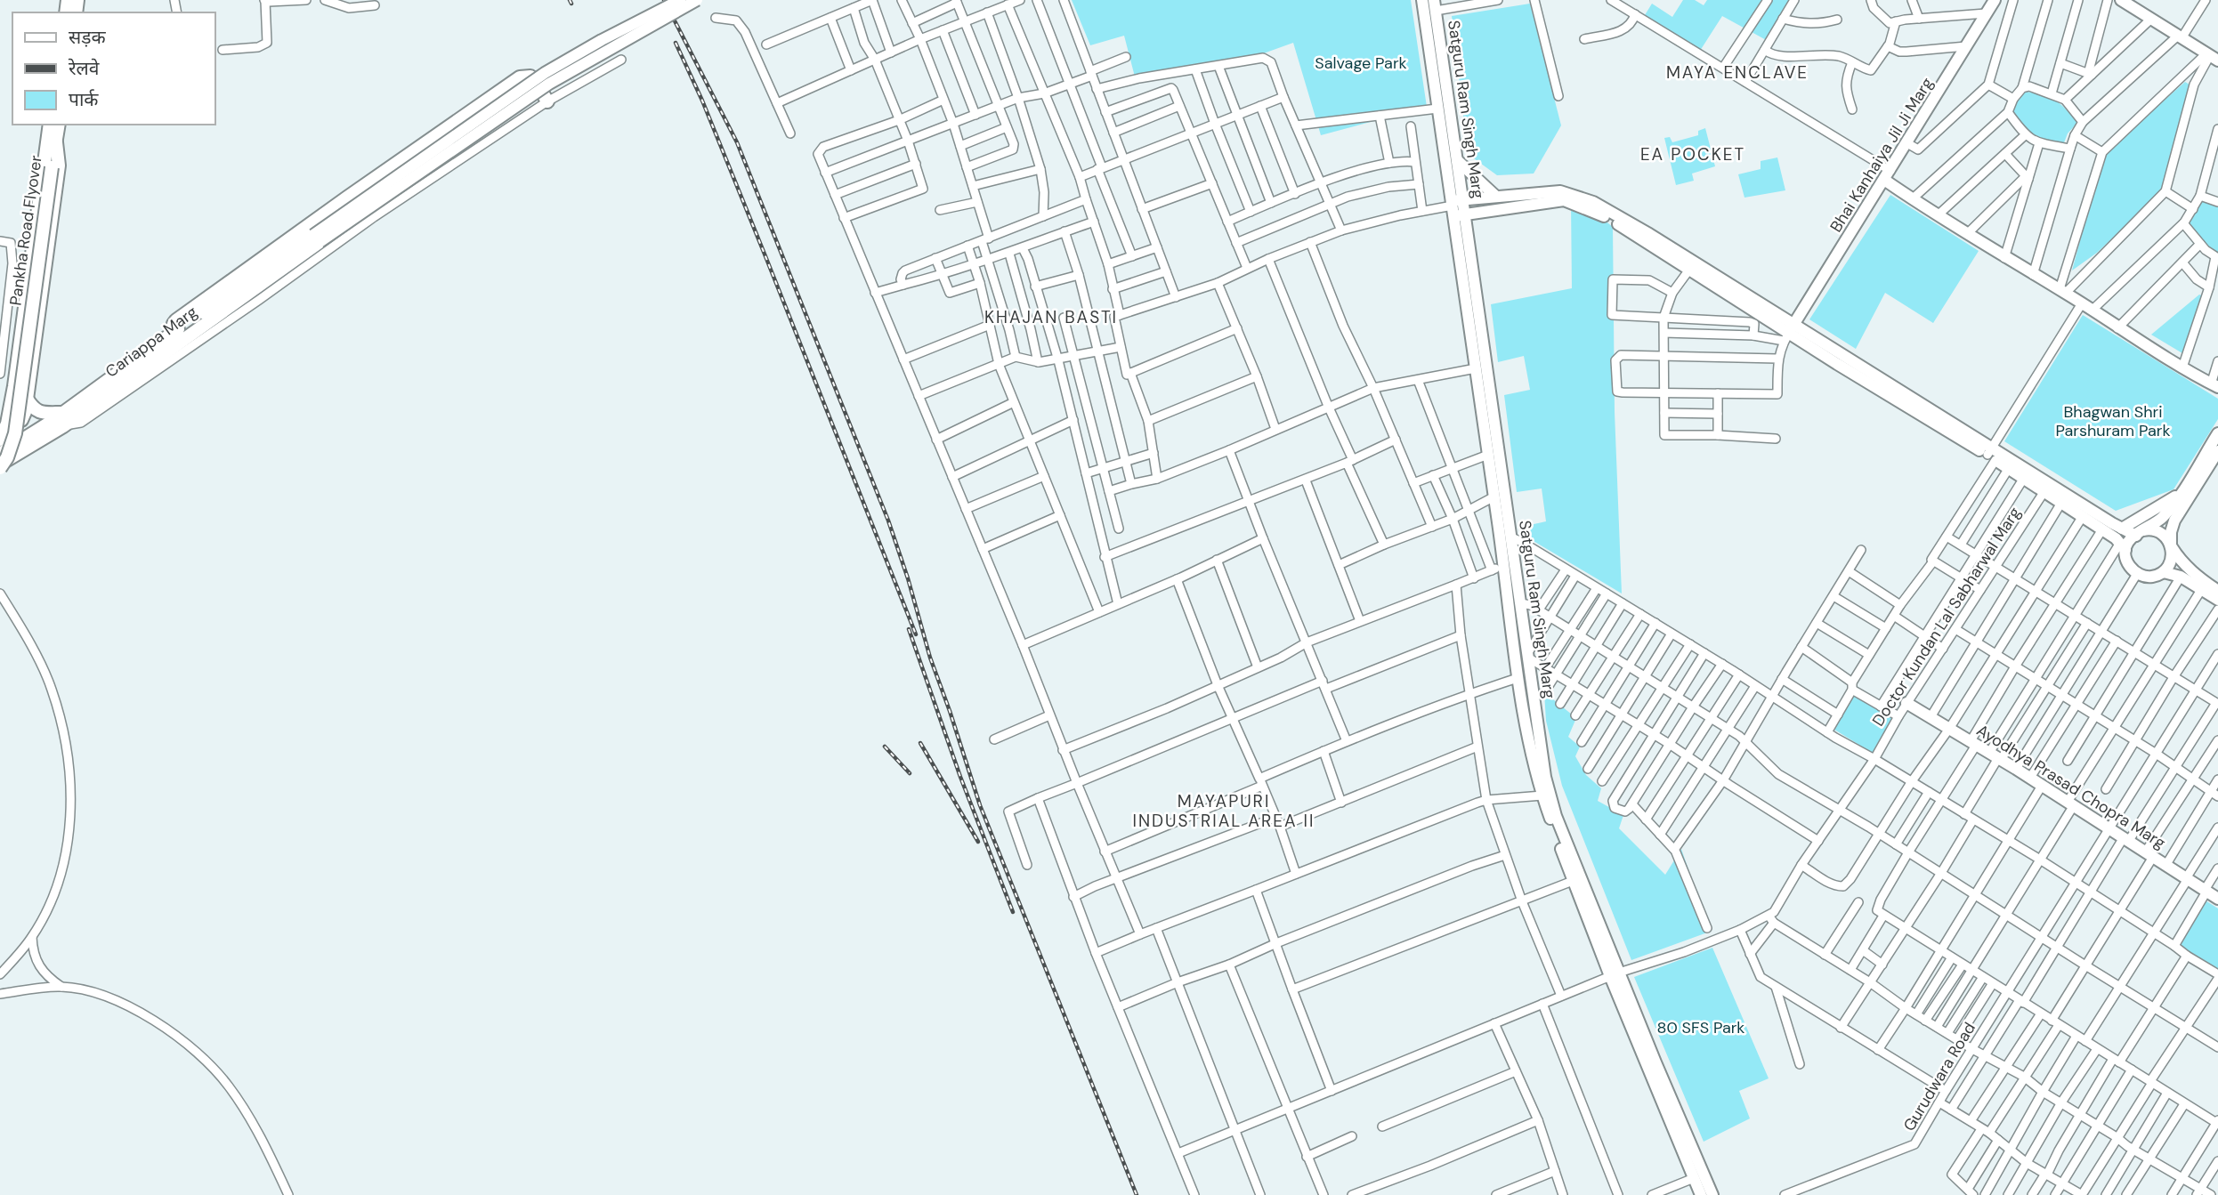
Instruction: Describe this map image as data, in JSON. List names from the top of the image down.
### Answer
{
  "streets": {
    "main road": [
      "Satguru Ram Singh Marg",
      "Bhai Kanhaiya Jil Ji Marg",
      "Pankha Road Flyover",
      "Cariappa Marg",
      "Ayodhya Prasad Chopra Marg"
    ],
    "street": ["Doctor Kundan Lal Sabharwal Marg", "Gurudwara Road"]
  },
  "crossings": [
    ["Pankha Road Flyover", "Cariappa Marg"],
    ["Doctor Kundan Lal Sabharwal Marg", "Ayodhya Prasad Chopra Marg"],
    ["Ayodhya Prasad Chopra Marg", "Gurudwara Road"]
  ],
  "districts": [
    "MAYA ENCLAVE",
    "EA POCKET",
    "KHAJAN BASTI",
    "MAYAPURI INDUSTRIAL AREA II"
  ],
  "parks": ["Salvage Park", "Bhagwan Shri Parshuram Park", "80 SFS Park"],
  "legend": ["सड़क", "रेलवे", "पार्क"]
}
